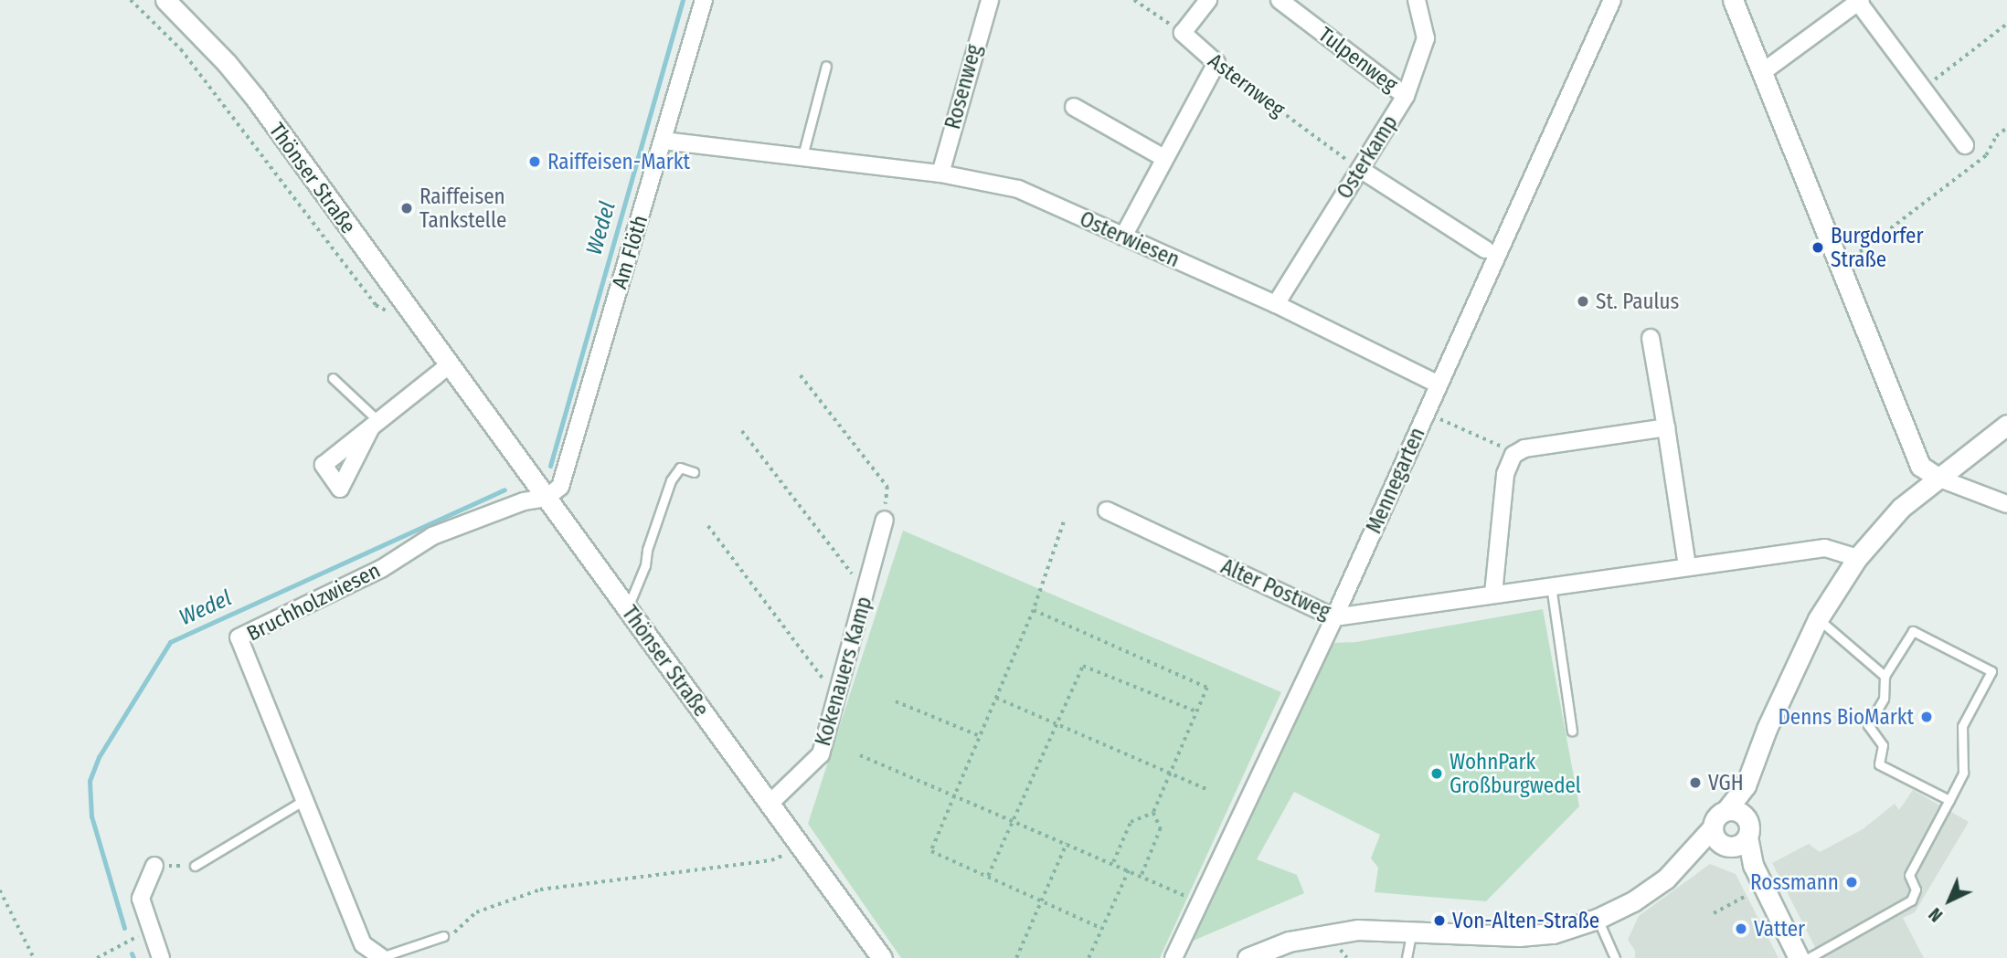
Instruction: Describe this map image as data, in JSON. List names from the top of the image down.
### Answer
{
  "streets": {
    "main road": ["Thönser Straße"],
    "street": [
      "Tulpenweg",
      "Asternweg",
      "Rosenweg",
      "Osterkamp",
      "Osterwiesen",
      "Am Flöth",
      "Mennegarten",
      "Alter Postweg",
      "Bruchholzwiesen",
      "Kokenauers Kamp"
    ]
  },
  "crossings": [
    ["Tulpenweg", "Osterkamp"],
    ["Asternweg", "Osterkamp"],
    ["Rosenweg", "Osterwiesen"],
    ["Osterkamp", "Osterwiesen"],
    ["Thönser Straße", "Am Flöth"],
    ["Thönser Straße", "Bruchholzwiesen"],
    ["Thönser Straße", "Kokenauers Kamp"],
    ["Osterwiesen", "Am Flöth"],
    ["Osterwiesen", "Mennegarten"],
    ["Am Flöth", "Bruchholzwiesen"],
    ["Mennegarten", "Alter Postweg"]
  ],
  "water": ["Wedel"],
  "places": [
    "Raiffeisen-Markt",
    "Raiffeisen Tankstelle",
    "Burgdorfer Straße",
    "St. Paulus",
    "Denns BioMarkt",
    "WohnPark Großburgwedel",
    "VGH",
    "Rossmann",
    "Von-Alten-Straße",
    "Vatter"
  ],
  "north": "bottom left"
}
